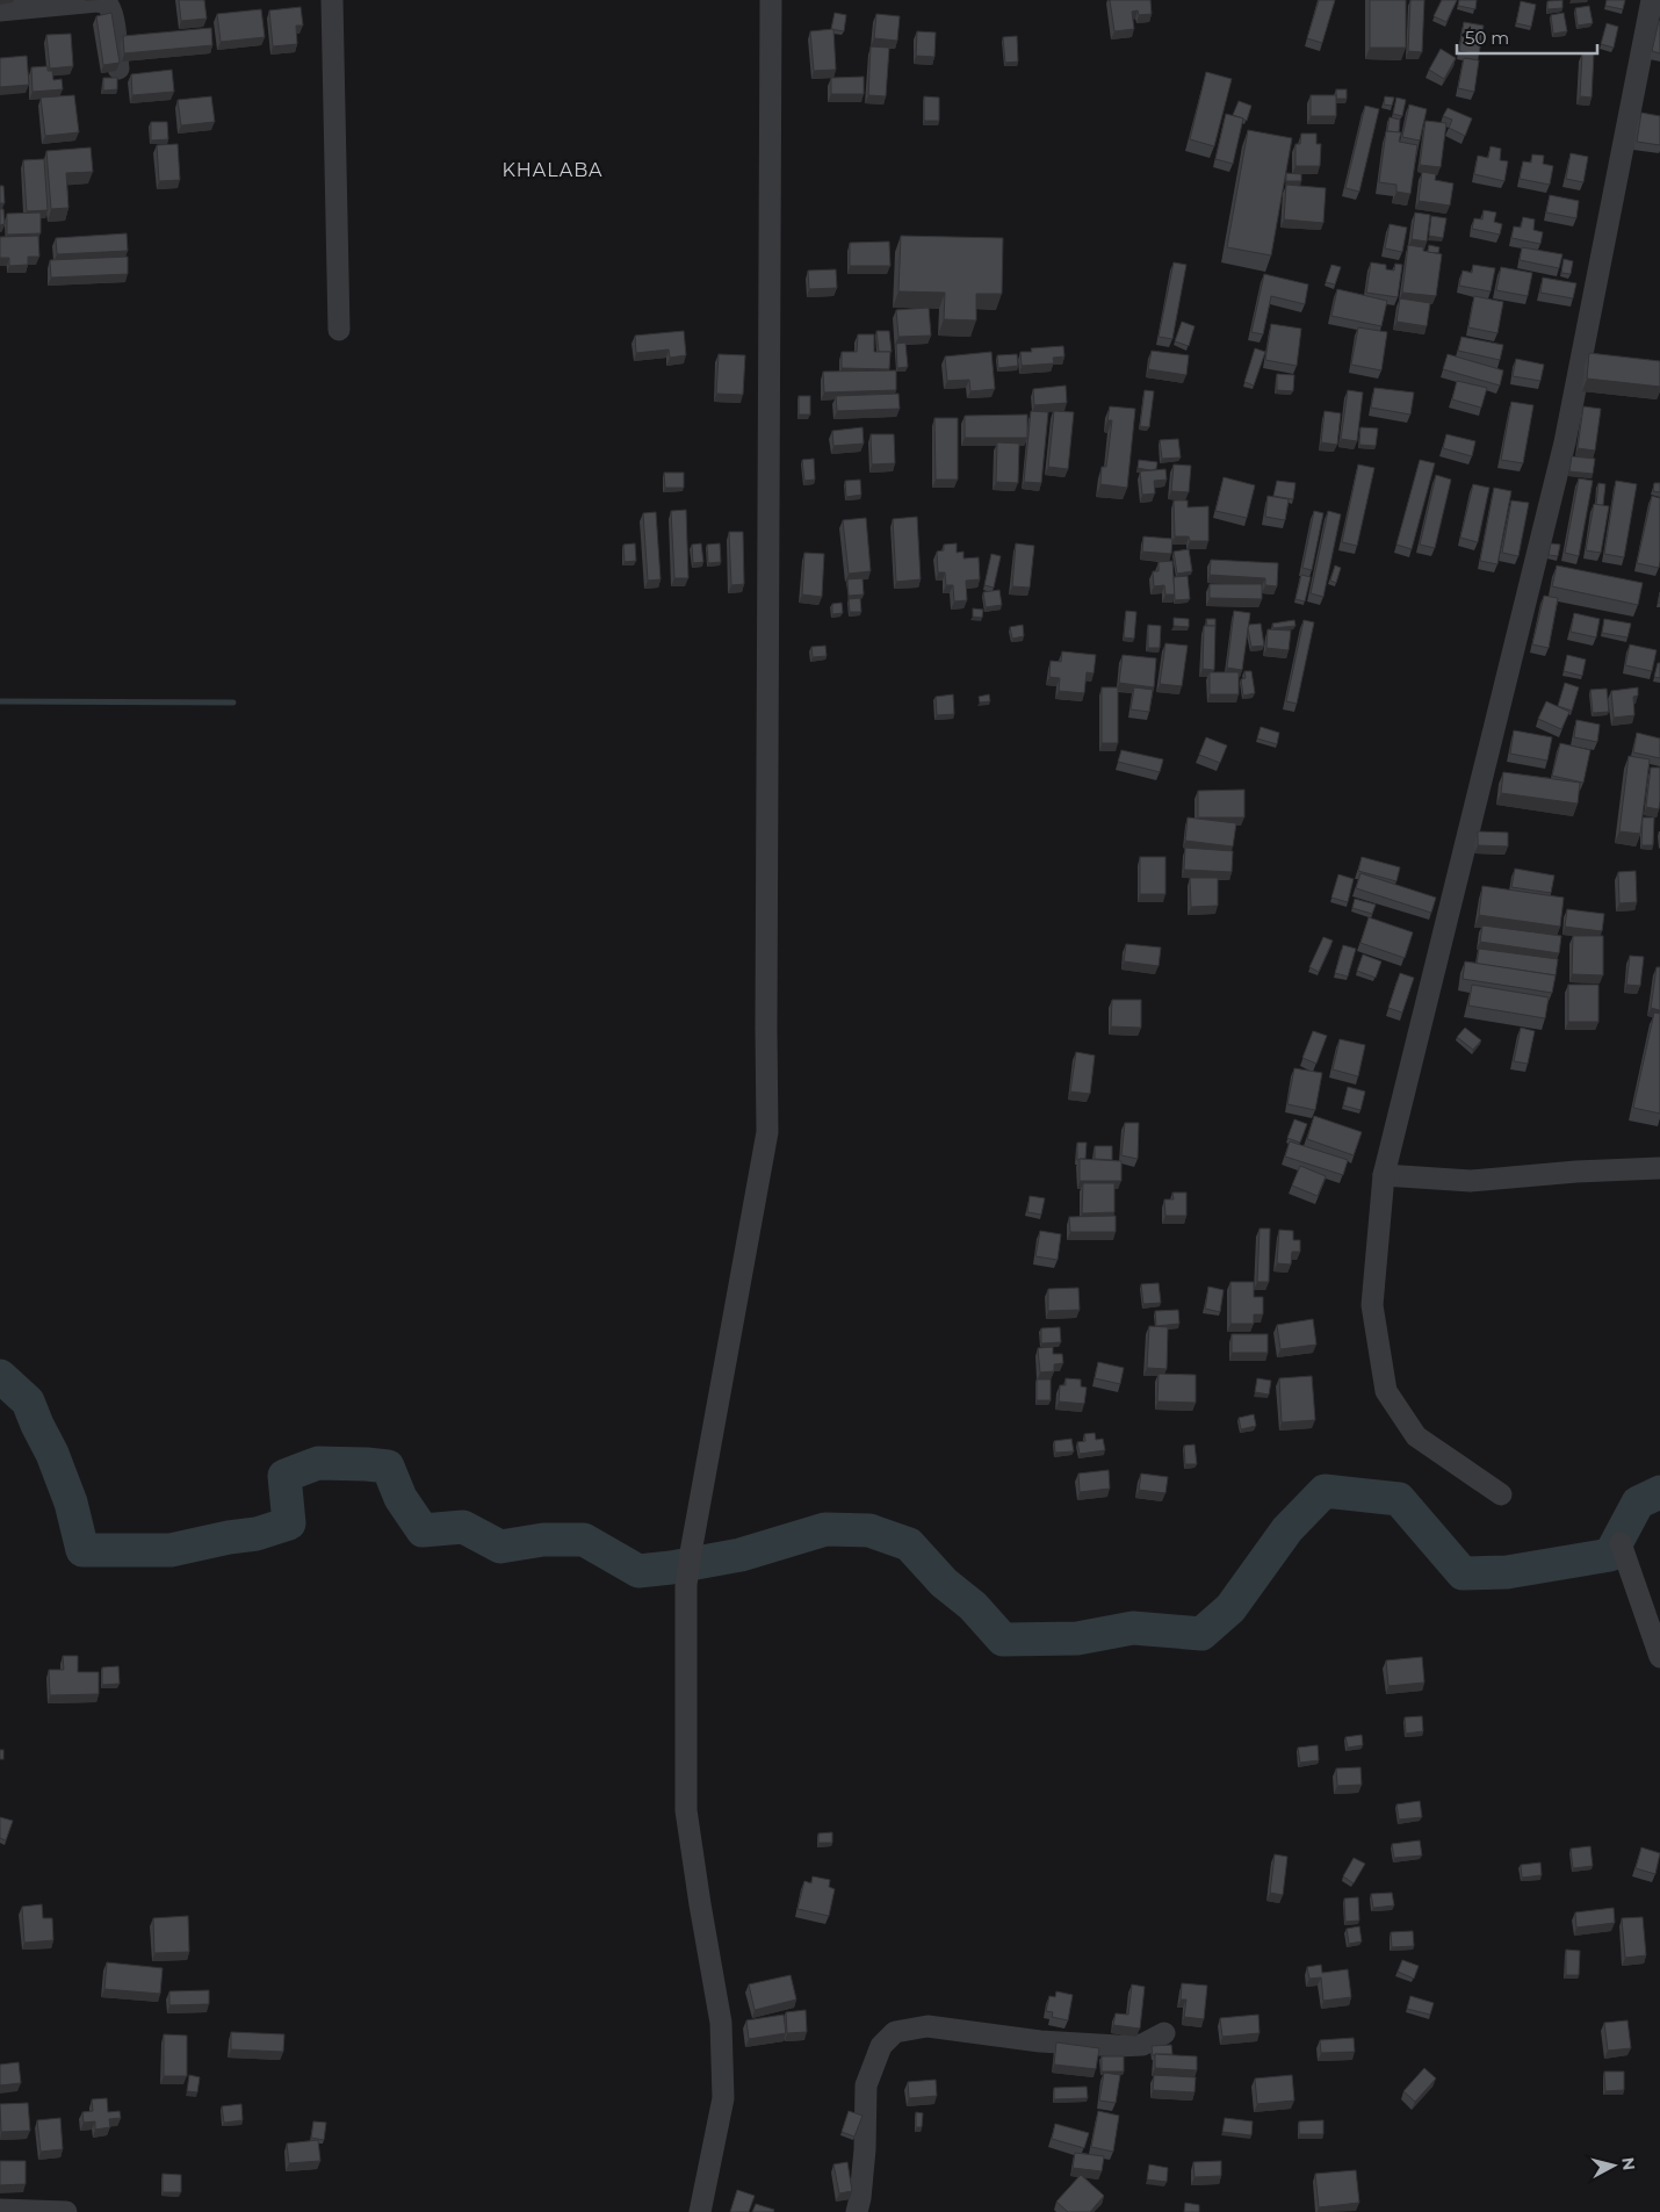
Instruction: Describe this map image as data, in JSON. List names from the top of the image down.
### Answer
{
  "districts": ["KHALABA"],
  "scale_bar": "50 m",
  "north": "right"
}
